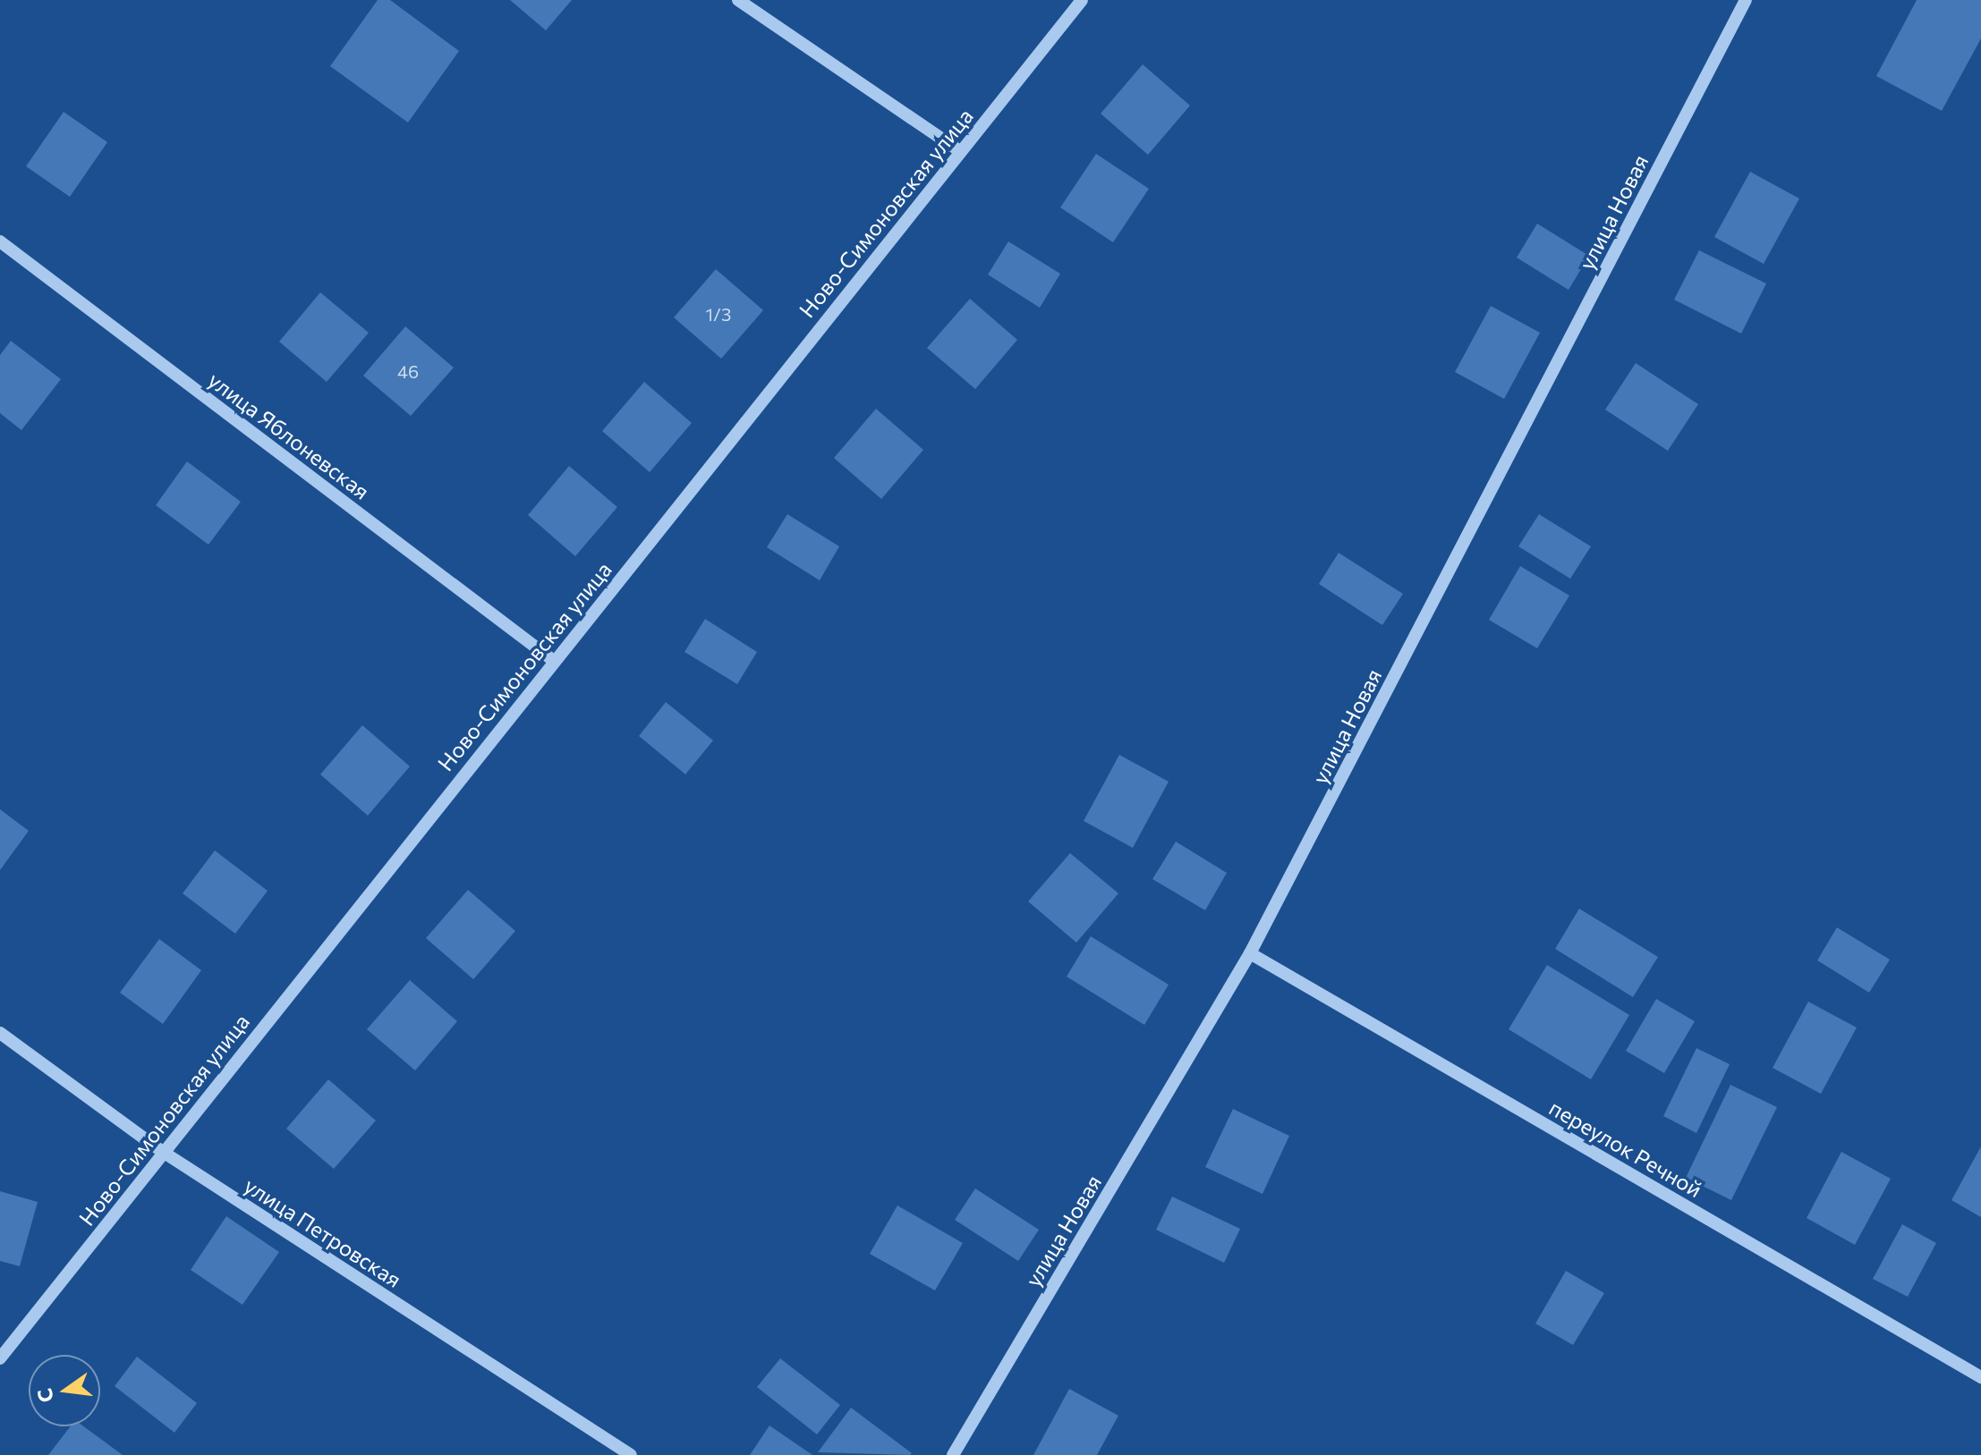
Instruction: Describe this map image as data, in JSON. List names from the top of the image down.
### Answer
{
  "streets": {
    "street": [
      "улица Новая",
      "Ново-Симоновская улица",
      "улица Яблоневская",
      "переулок Речной",
      "улица Петровская"
    ]
  },
  "crossings": [
    ["улица Новая", "переулок Речной"],
    ["Ново-Симоновская улица", "улица Яблоневская"],
    ["Ново-Симоновская улица", "улица Петровская"]
  ],
  "house_numbers": ["1/3", "46"],
  "north": "left"
}
